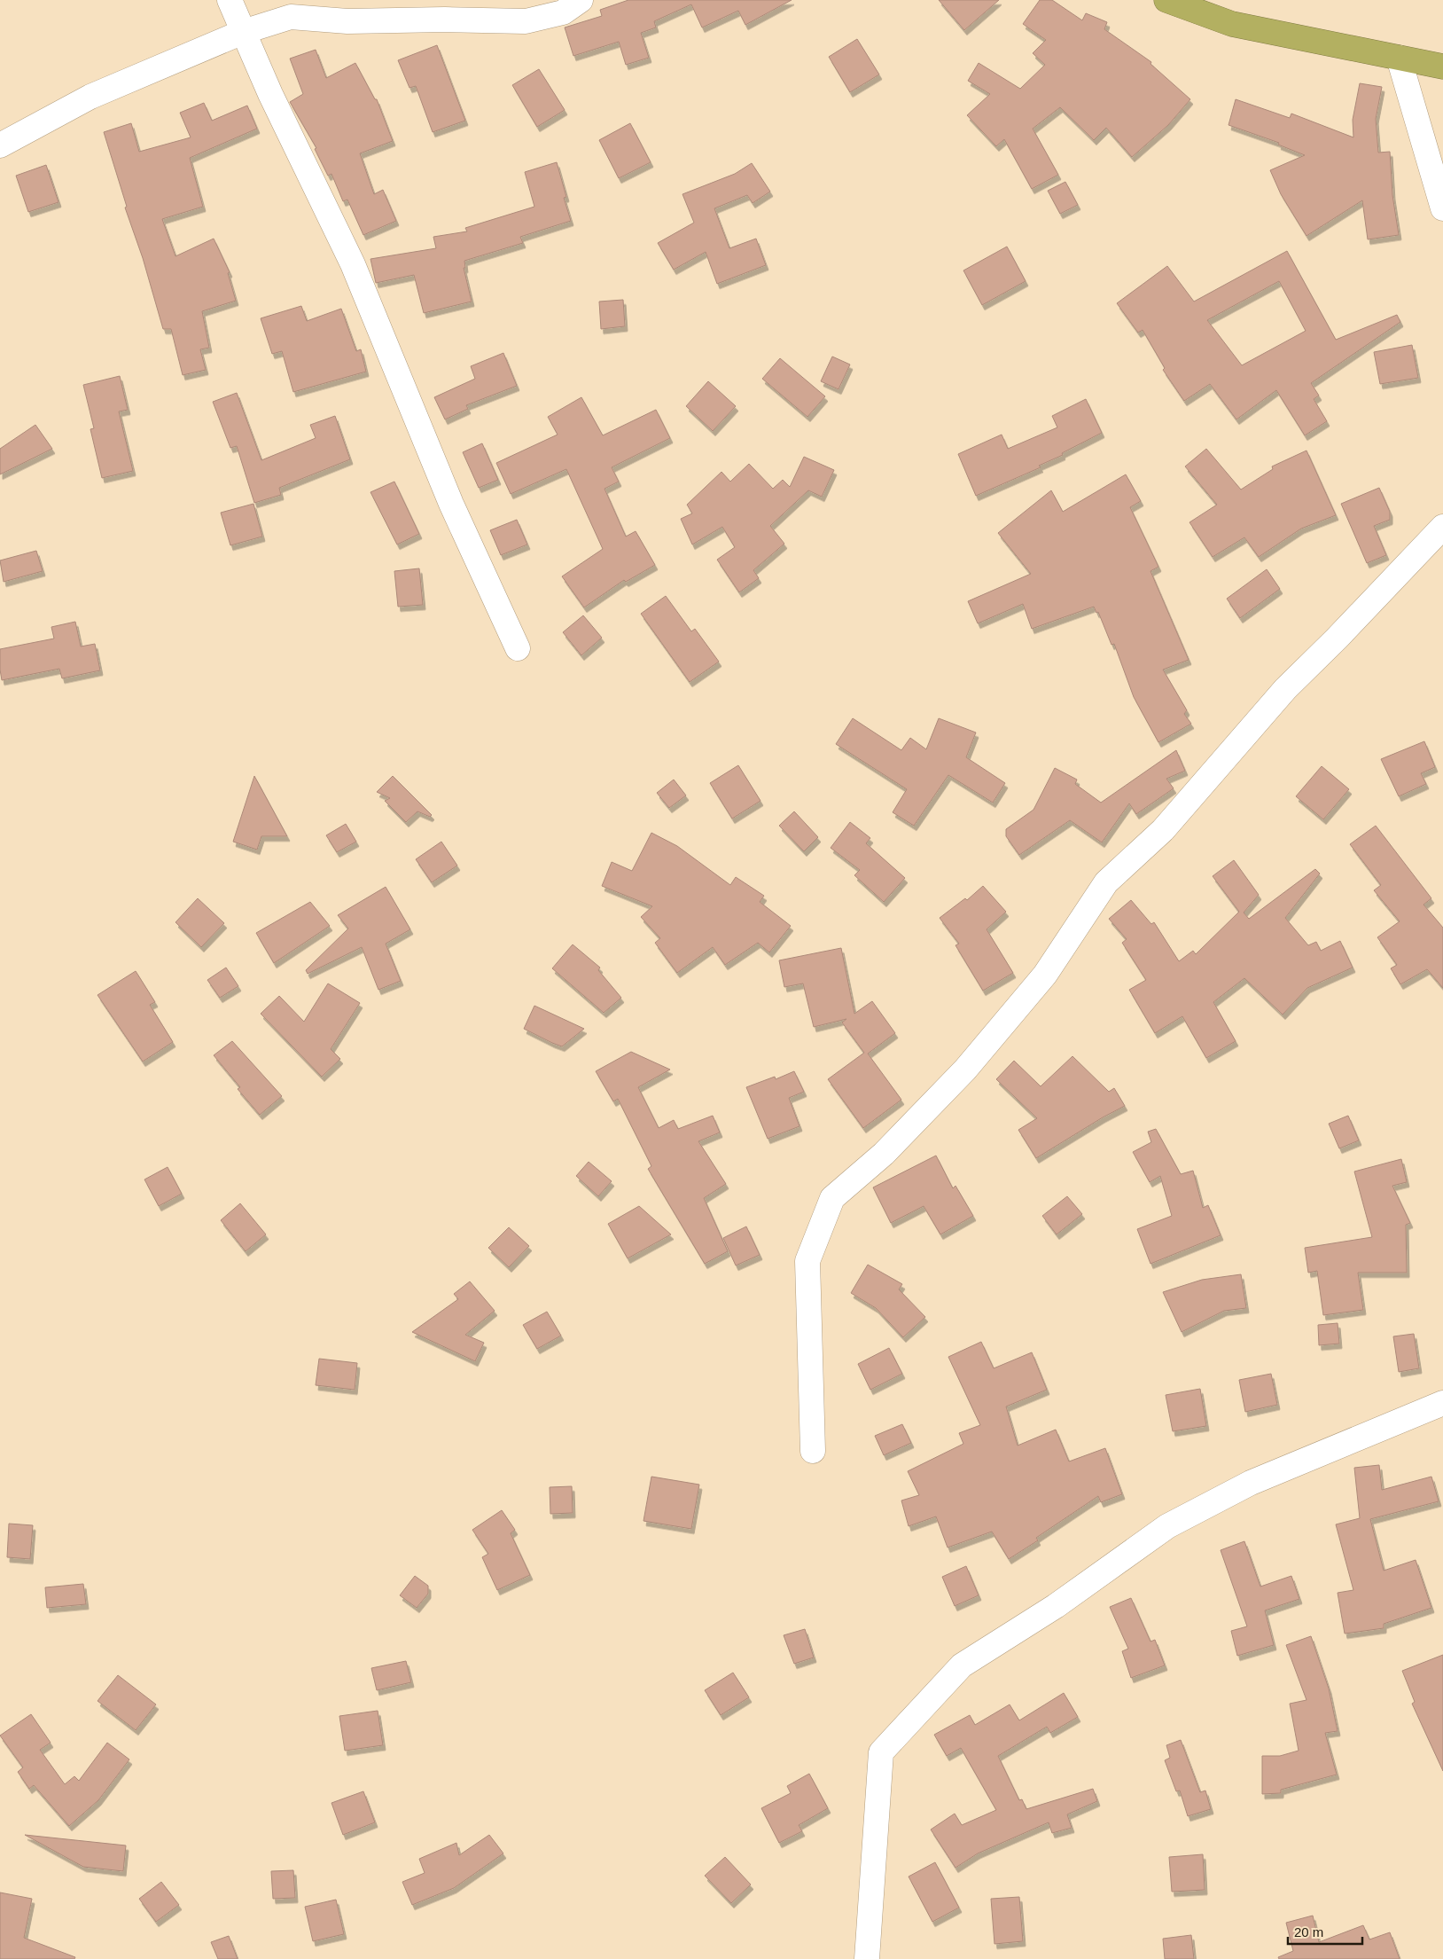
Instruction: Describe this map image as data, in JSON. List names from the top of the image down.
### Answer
{
  "scale_bar": "20 m"
}
